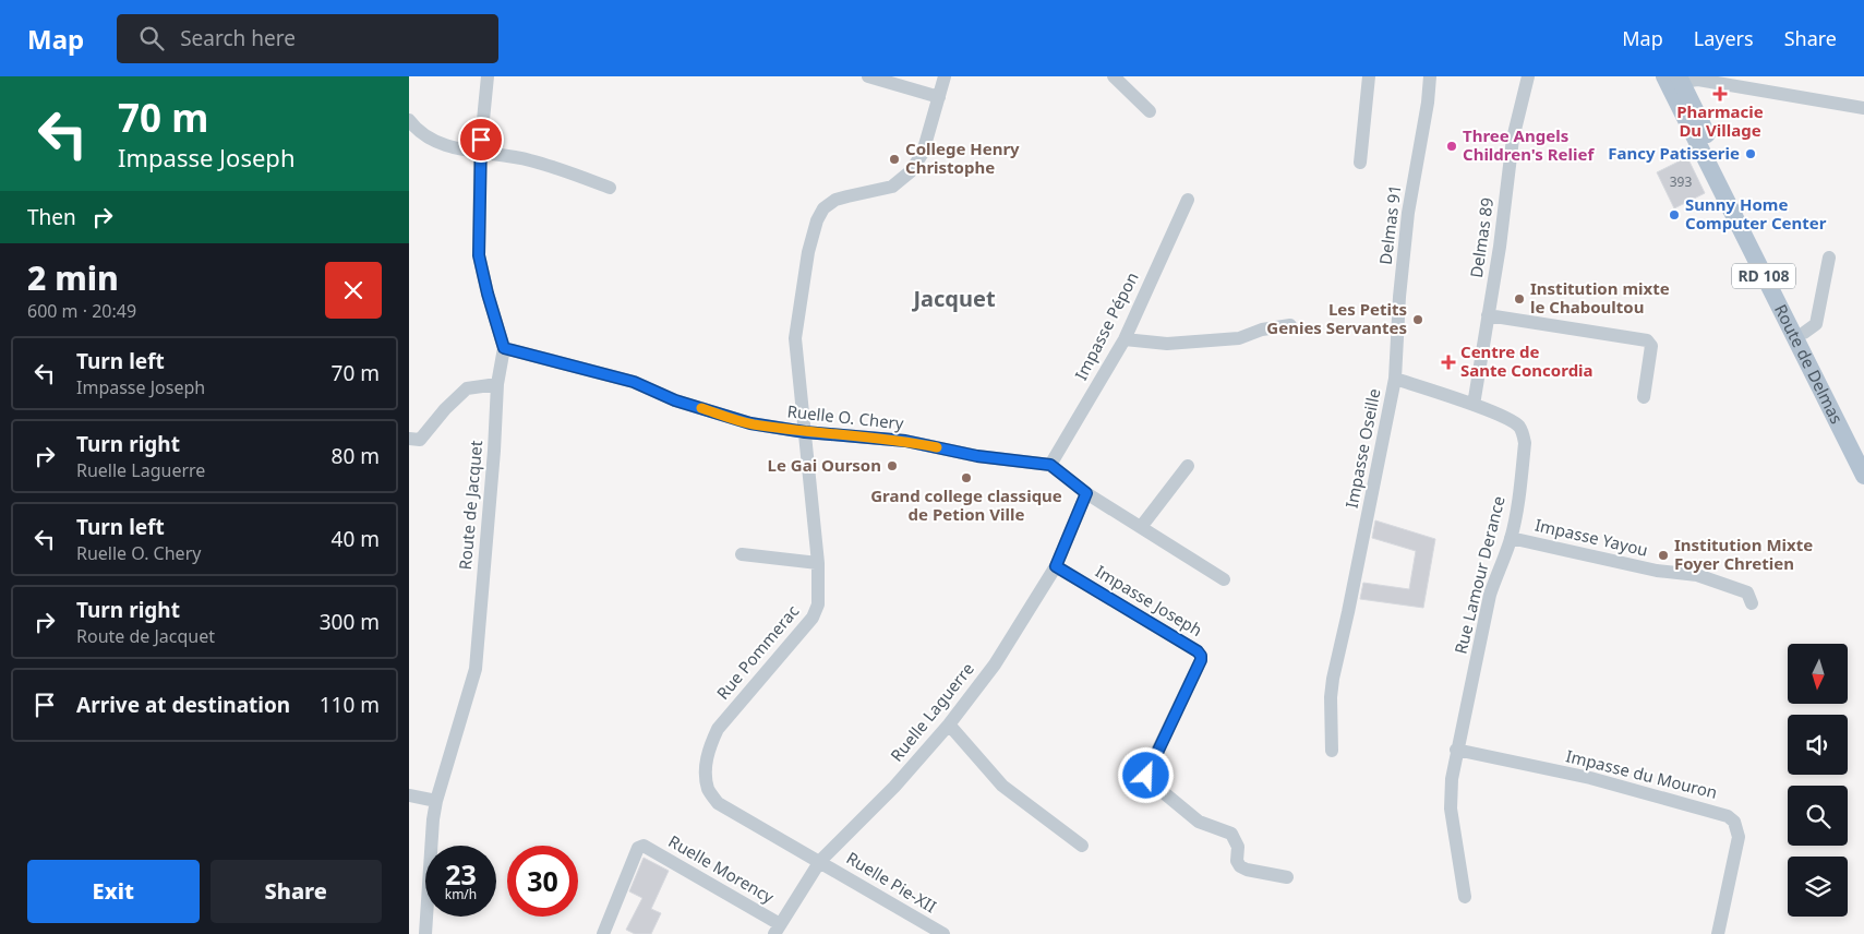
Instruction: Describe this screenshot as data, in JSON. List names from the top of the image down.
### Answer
{
  "streets": {
    "main road": ["RD 108", "Route de Delmas"],
    "street": [
      "Delmas 91",
      "Delmas 89",
      "Impasse Pépon",
      "Ruelle O. Chery",
      "Impasse Oseille",
      "Route de Jacquet",
      "Impasse Yayou",
      "Rue Lamour Derance",
      "Impasse Joseph",
      "Rue Pommerac",
      "Ruelle Laguerre",
      "Impasse du Mouron",
      "Ruelle Morency",
      "Ruelle Pie-XII"
    ]
  },
  "crossings": [
    ["Delmas 91", "Impasse Oseille"],
    ["Delmas 91", "Rue Lamour Derance"],
    ["Delmas 89", "Rue Lamour Derance"],
    ["Impasse Pépon", "Ruelle O. Chery"],
    ["Ruelle O. Chery", "Route de Jacquet"],
    ["Ruelle O. Chery", "Rue Pommerac"],
    ["Impasse Oseille", "Rue Lamour Derance"],
    ["Impasse Yayou", "Rue Lamour Derance"],
    ["Rue Lamour Derance", "Impasse du Mouron"],
    ["Impasse Joseph", "Ruelle Laguerre"],
    ["Rue Pommerac", "Ruelle Laguerre"],
    ["Rue Pommerac", "Ruelle Pie-XII"],
    ["Ruelle Laguerre", "Ruelle Morency"],
    ["Ruelle Laguerre", "Ruelle Pie-XII"]
  ],
  "districts": ["Jacquet"],
  "places": {
    "health": ["Pharmacie Du Village", "Centre de Sante Concordia"],
    "other": [
      "Three Angels Children's Relief",
      "Fancy Patisserie",
      "College Henry Christophe",
      "Sunny Home Computer Center",
      "Institution mixte le Chaboultou",
      "Les Petits Genies Servantes",
      "Le Gai Ourson",
      "Grand college classique de Petion Ville",
      "Institution Mixte Foyer Chretien"
    ]
  },
  "house_numbers": ["393"],
  "north": "bottom",
  "page": {
    "header": "Map",
    "search": "Search here",
    "nav": ["Map", "Layers", "Share"],
    "turn": ["70 m", "Impasse Joseph"],
    "then": "Then",
    "heading": ["2 min", "600 m · 20:49"],
    "list": [
      {
        "name": "Turn left",
        "note": "Impasse Joseph",
        "value": "70 m"
      },
      {
        "name": "Turn right",
        "note": "Ruelle Laguerre",
        "value": "80 m"
      },
      {
        "name": "Turn left",
        "note": "Ruelle O. Chery",
        "value": "40 m"
      },
      {
        "name": "Turn right",
        "note": "Route de Jacquet",
        "value": "300 m"
      },
      {
        "name": "Arrive at destination",
        "value": "110 m"
      }
    ],
    "speed": "23 km/h",
    "limit": "30",
    "buttons": ["Exit", "Share"]
  }
}
